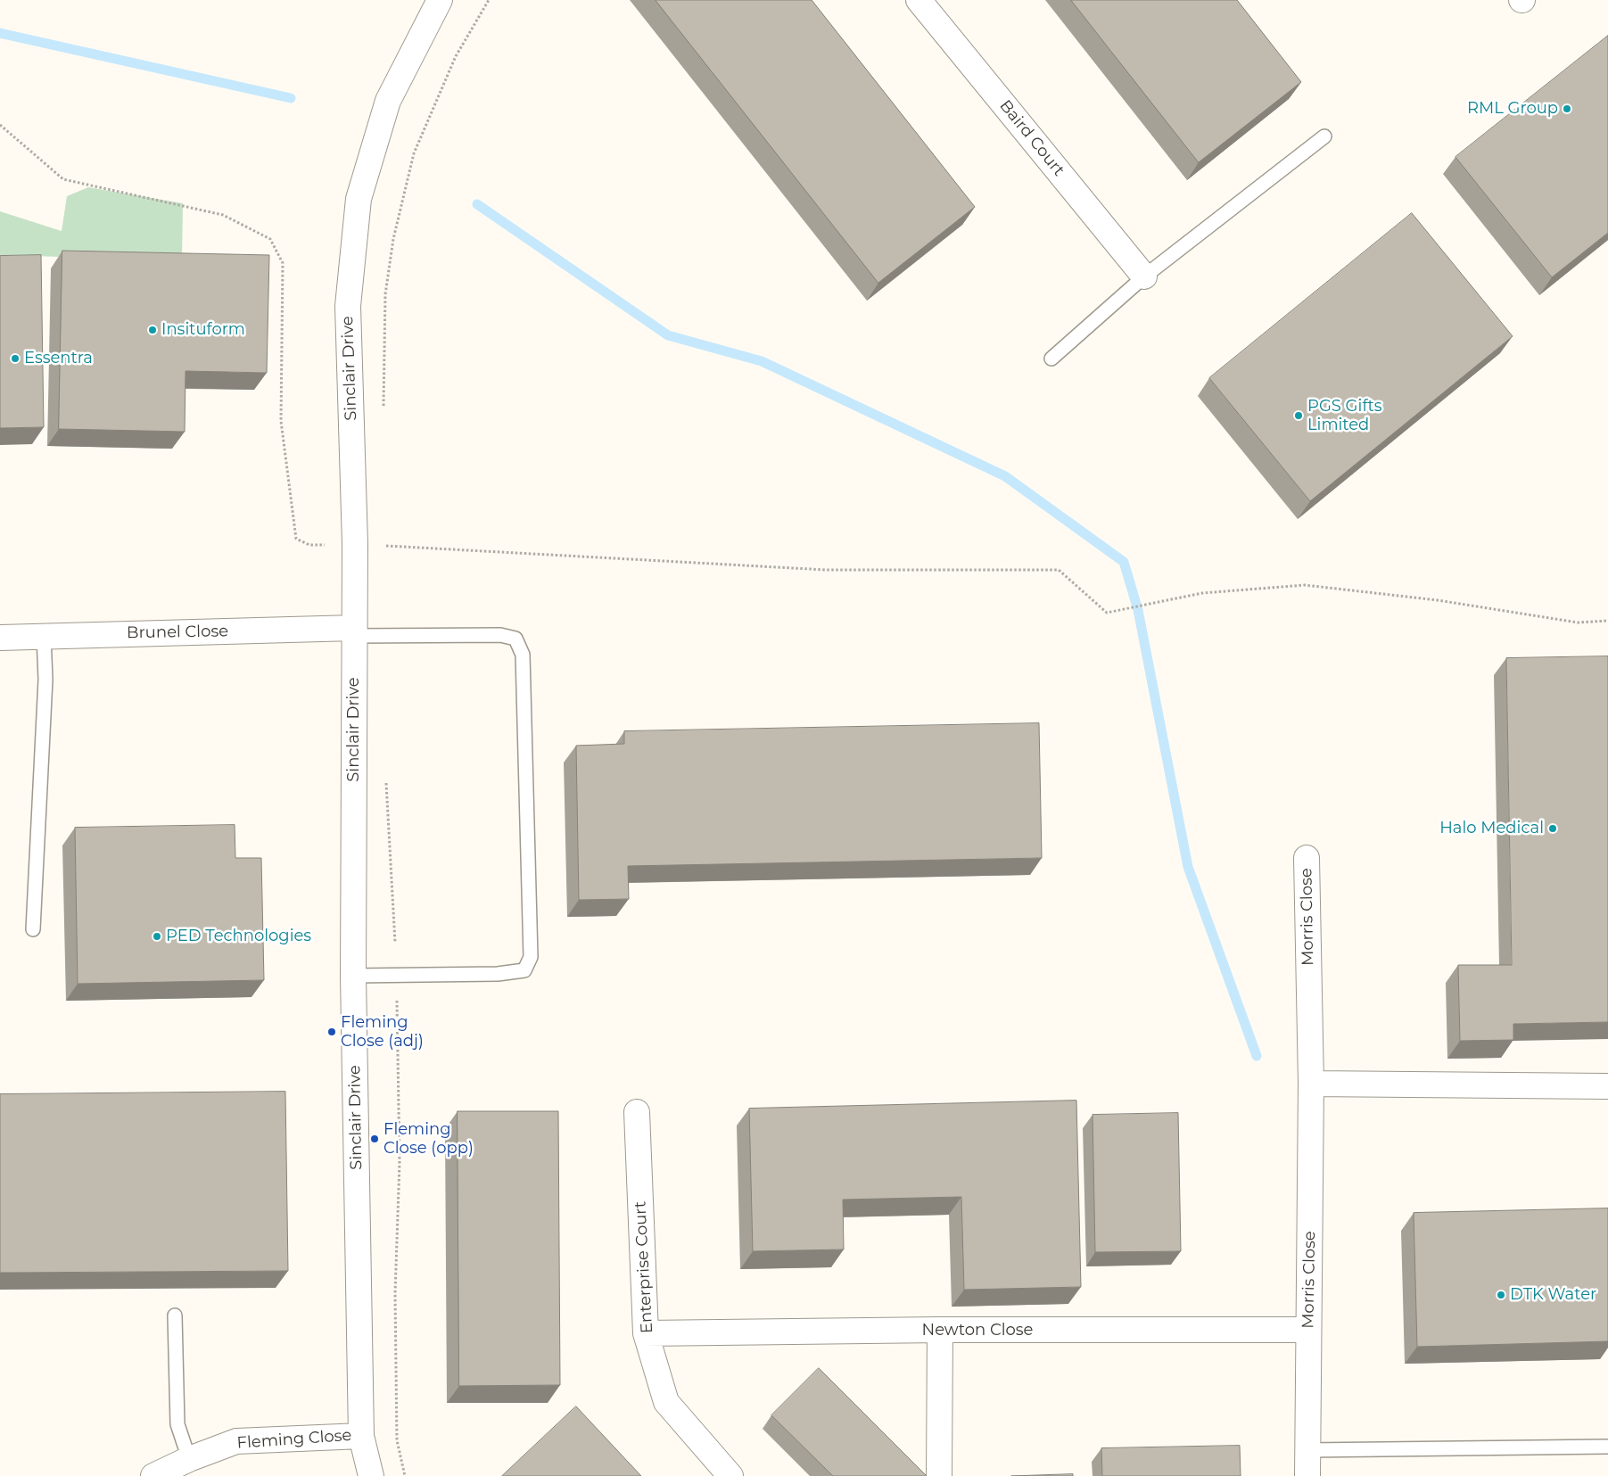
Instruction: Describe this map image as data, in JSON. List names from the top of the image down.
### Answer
{
  "streets": {
    "street": [
      "Baird Court",
      "Sinclair Drive",
      "Brunel Close",
      "Morris Close",
      "Enterprise Court",
      "Newton Close",
      "Fleming Close"
    ]
  },
  "crossings": [
    ["Sinclair Drive", "Brunel Close"],
    ["Sinclair Drive", "Fleming Close"],
    ["Morris Close", "Newton Close"],
    ["Enterprise Court", "Newton Close"]
  ],
  "places": [
    "RML Group",
    "Insituform",
    "Essentra",
    "PGS Gifts Limited",
    "Halo Medical",
    "PED Technologies",
    "Fleming Close (adj)",
    "Fleming Close (opp)",
    "DTK Water"
  ]
}
